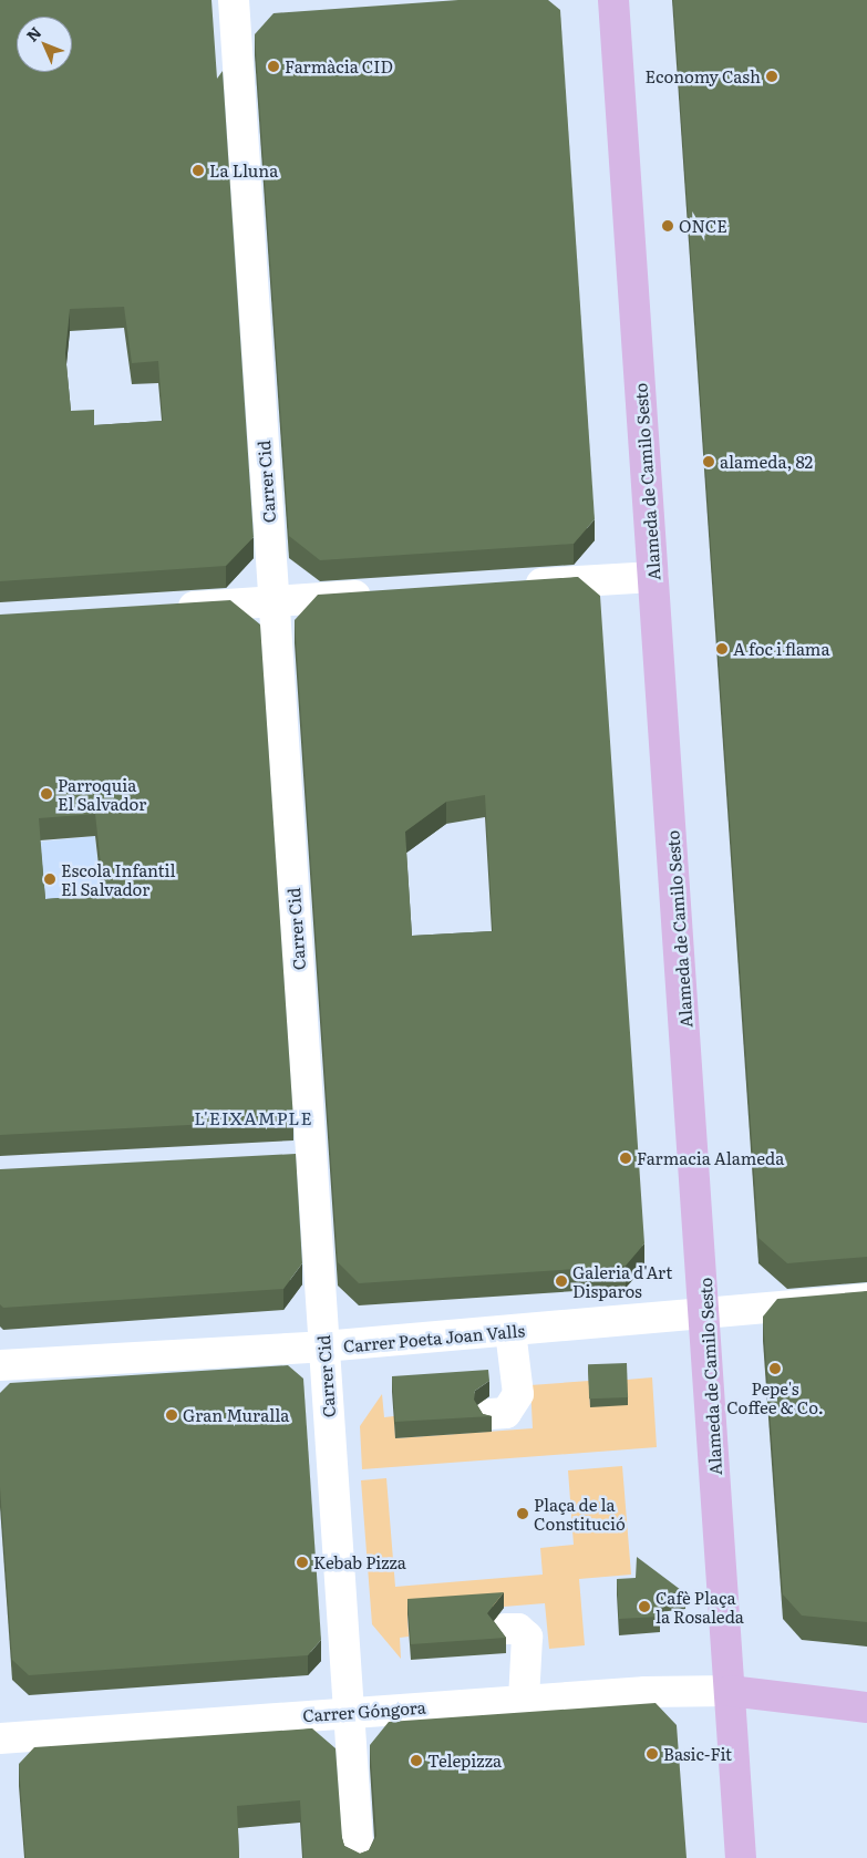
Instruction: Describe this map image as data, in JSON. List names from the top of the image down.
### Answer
{
  "streets": {
    "main road": ["Alameda de Camilo Sesto"],
    "street": ["Carrer Cid", "Carrer Poeta Joan Valls", "Carrer Góngora"]
  },
  "crossings": [
    ["Carrer Cid", "Carrer Poeta Joan Valls"],
    ["Carrer Cid", "Carrer Góngora"],
    ["Alameda de Camilo Sesto", "Carrer Poeta Joan Valls"],
    ["Alameda de Camilo Sesto", "Carrer Góngora"]
  ],
  "districts": ["L'EIXAMPLE"],
  "places": [
    "Farmàcia CID",
    "Economy Cash",
    "La Lluna",
    "ONCE",
    "alameda, 82",
    "A foc i flama",
    "Parroquia El Salvador",
    "Escola Infantil El Salvador",
    "Farmacia Alameda",
    "Galeria d'Art Disparos",
    "Pepe's Coffee & Co.",
    "Gran Muralla",
    "Plaça de la Constitució",
    "Kebab Pizza",
    "Cafè Plaça la Rosaleda",
    "Basic-Fit",
    "Telepizza"
  ],
  "north": "top left"
}
